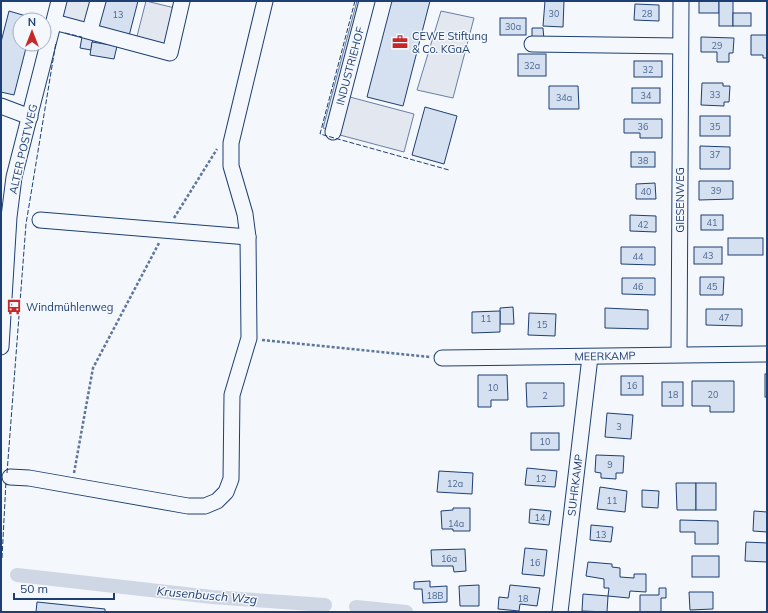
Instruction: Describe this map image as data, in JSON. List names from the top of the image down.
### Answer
{
  "streets": {
    "street": [
      "INDUSTRIEHOF",
      "ALTER POSTWEG",
      "GIESENWEG",
      "MEERKAMP",
      "SUHRKAMP"
    ]
  },
  "crossings": [
    ["GIESENWEG", "MEERKAMP"],
    ["MEERKAMP", "SUHRKAMP"]
  ],
  "water": ["Krusenbusch Wzg"],
  "places": {
    "office": ["CEWE Stiftung & Co. KGaA"],
    "bus stop": ["Windmühlenweg"]
  },
  "house_numbers": [
    "30",
    "28",
    "13",
    "30a",
    "29",
    "32a",
    "32",
    "33",
    "34",
    "34a",
    "36",
    "35",
    "37",
    "38",
    "39",
    "40",
    "41",
    "42",
    "43",
    "44",
    "46",
    "45",
    "47",
    "11",
    "15",
    "16",
    "10",
    "18",
    "20",
    "2",
    "3",
    "10",
    "9",
    "12",
    "12a",
    "11",
    "14",
    "14a",
    "13",
    "16a",
    "16",
    "18B",
    "18"
  ],
  "scale_bar": "50 m",
  "north": "top"
}
